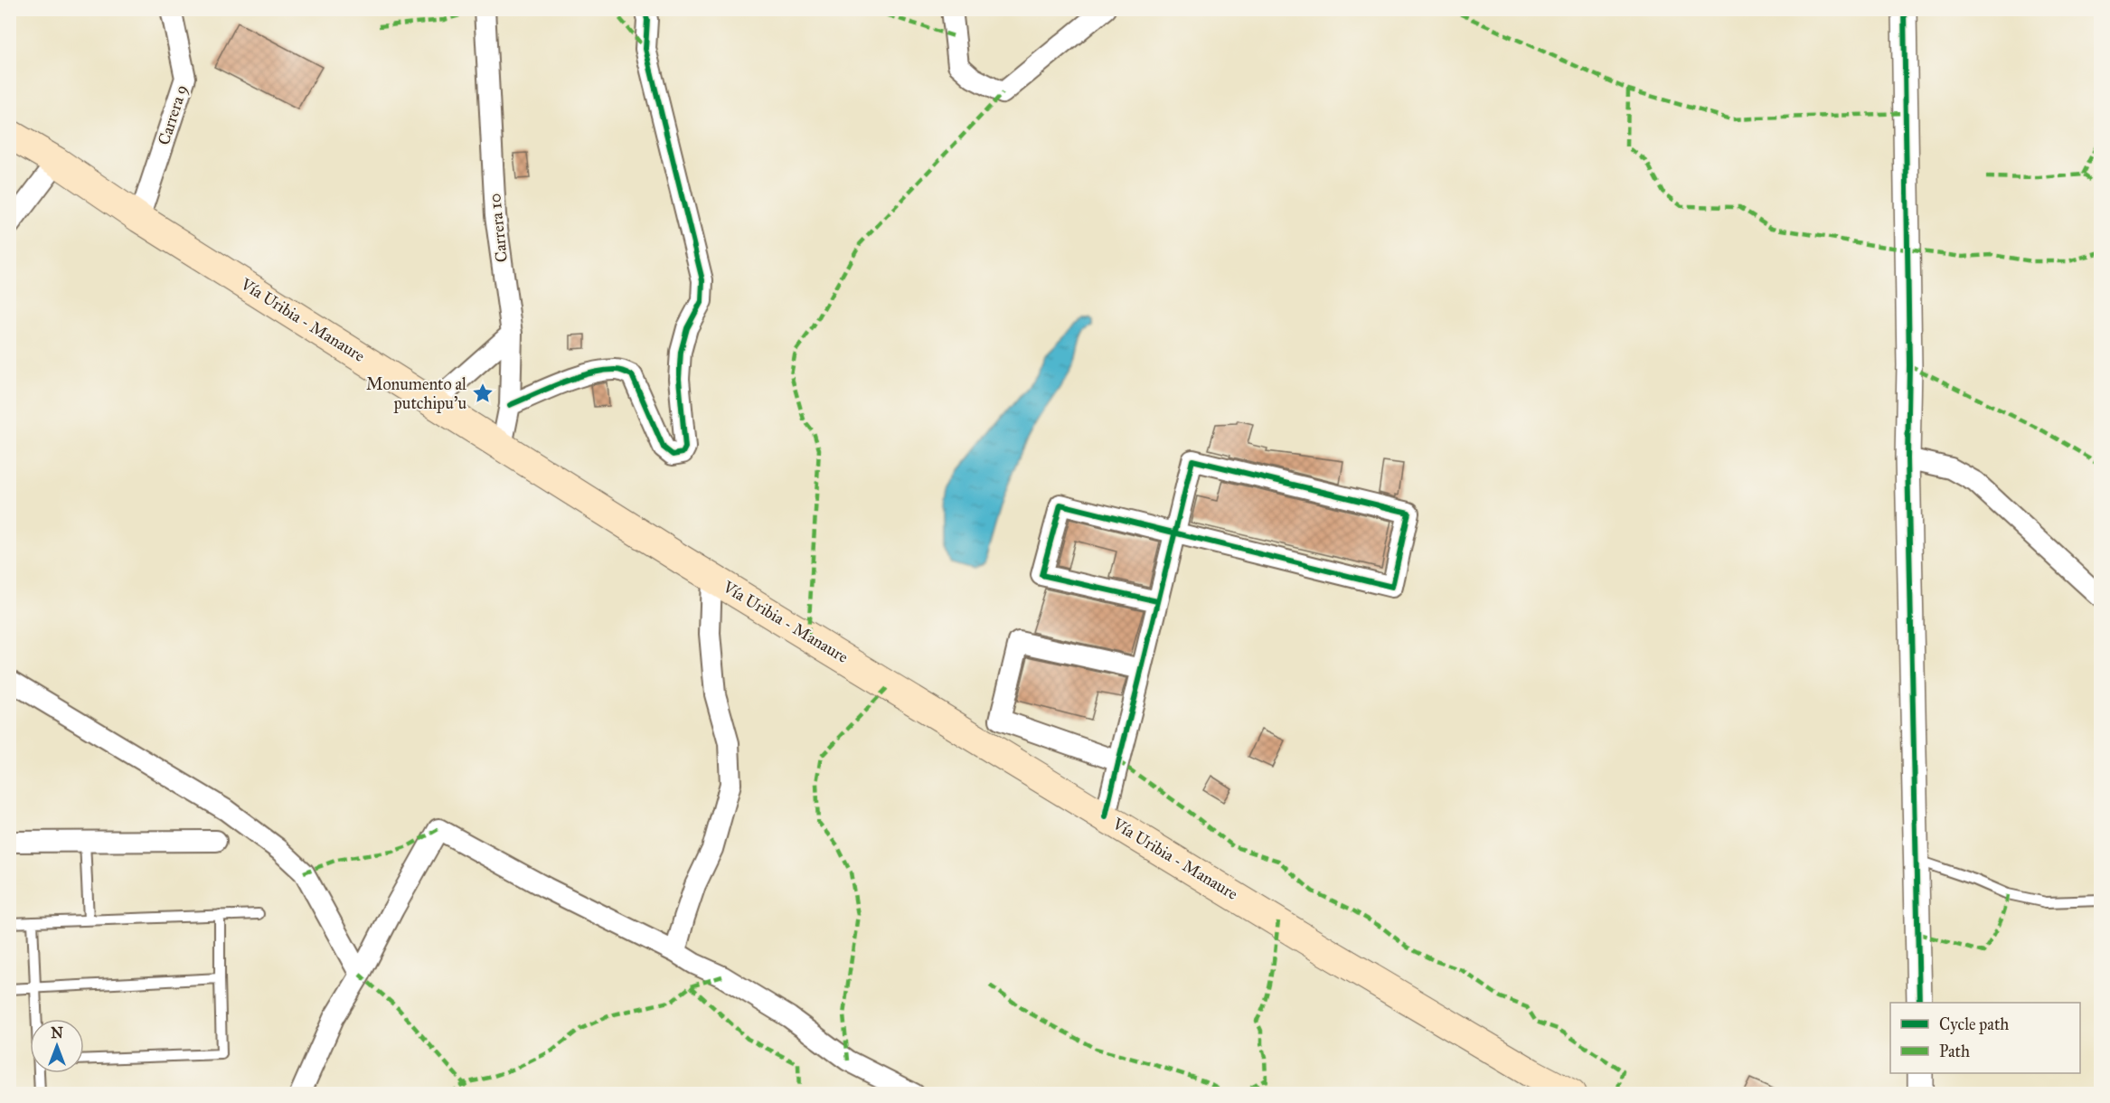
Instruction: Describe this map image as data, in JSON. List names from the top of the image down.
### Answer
{
  "streets": {
    "main road": ["Vía Uribia - Manaure"],
    "street": ["Carrera 9", "Carrera 10"]
  },
  "crossings": [
    ["Carrera 9", "Vía Uribia - Manaure"],
    ["Carrera 10", "Vía Uribia - Manaure"]
  ],
  "places": {
    "place": ["Monumento al putchipu'u"]
  },
  "legend": ["Cycle path", "Path"],
  "north": "top"
}
